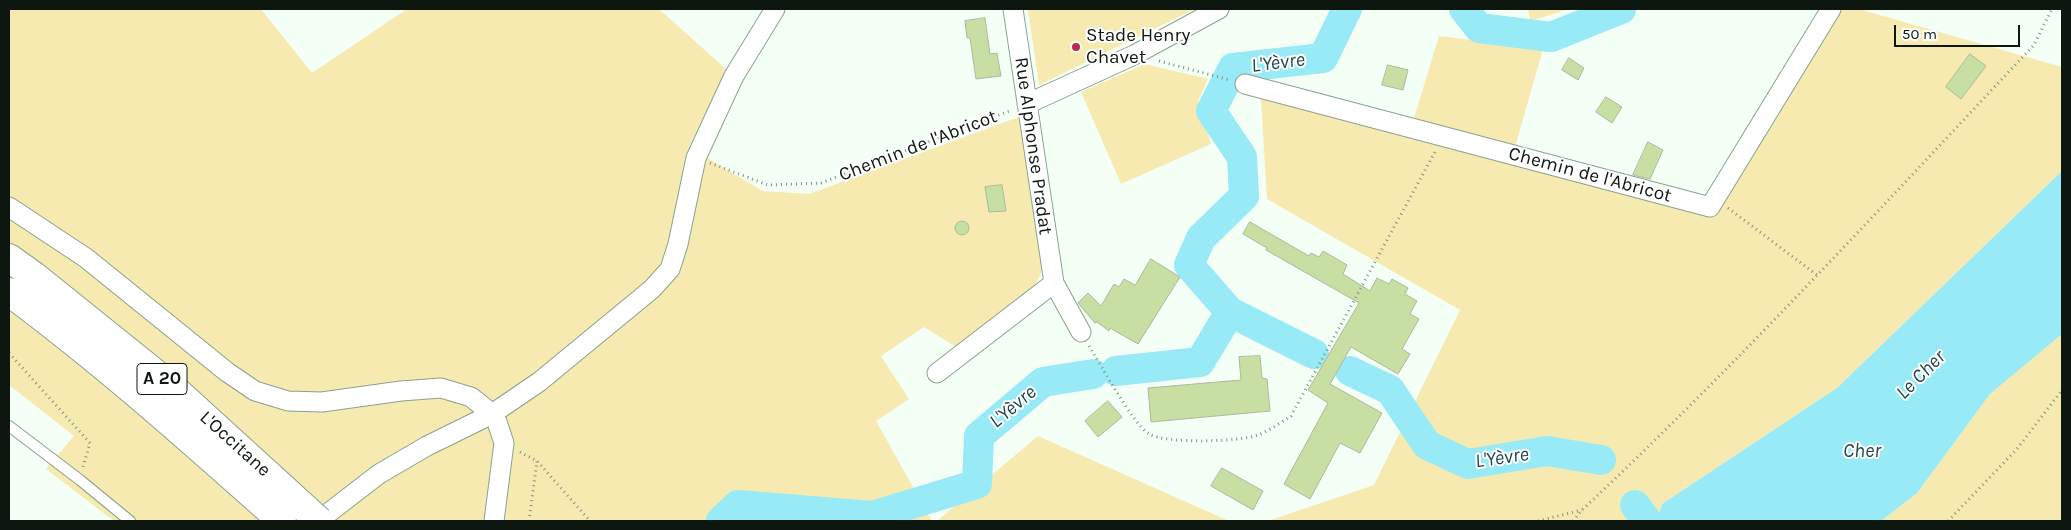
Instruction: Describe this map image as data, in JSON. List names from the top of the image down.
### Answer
{
  "streets": {
    "highway": ["A 20", "L'Occitane"],
    "street": ["Chemin de l'Abricot", "Rue Alphonse Pradat"]
  },
  "crossings": [
    ["Chemin de l'Abricot", "Rue Alphonse Pradat"]
  ],
  "water": ["L'Yèvre", "Le Cher", "Cher"],
  "places": ["Stade Henry Chavet"],
  "scale_bar": "50 m"
}
